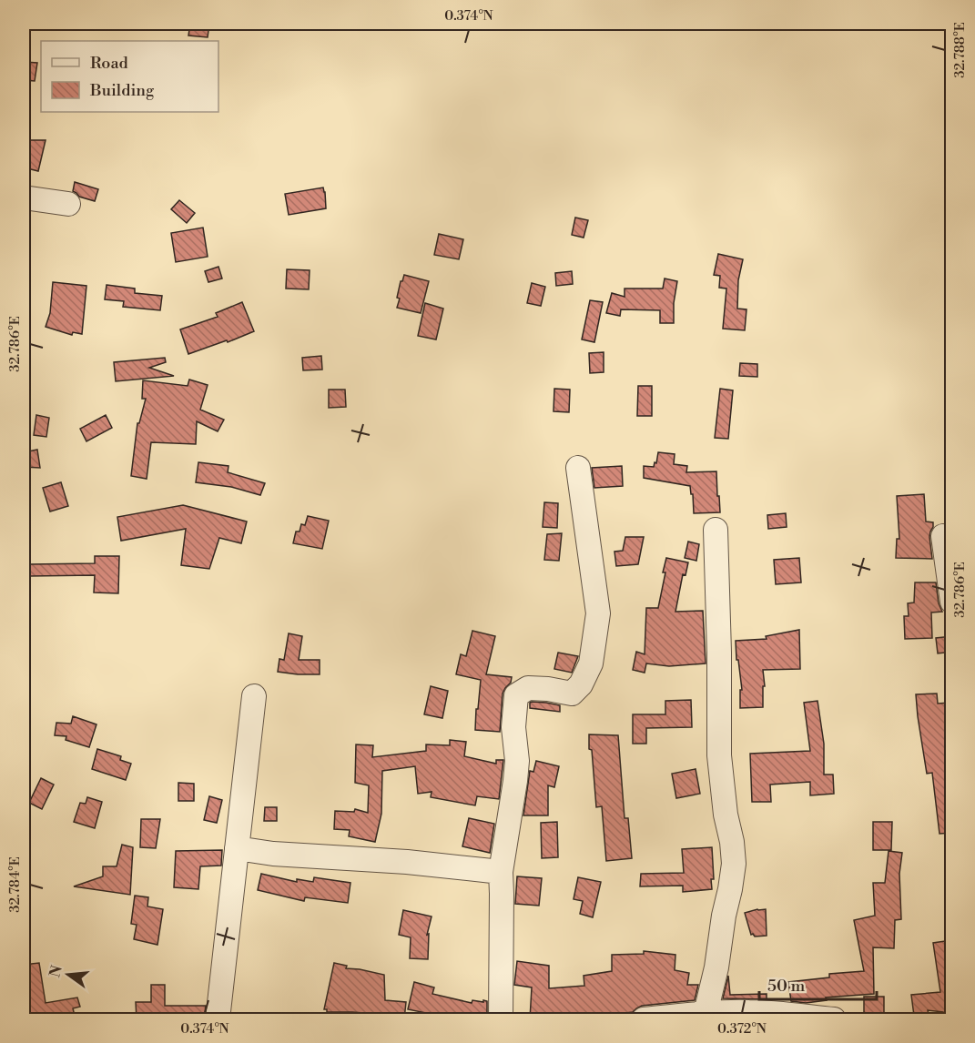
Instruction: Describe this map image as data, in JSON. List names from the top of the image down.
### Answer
{
  "legend": ["Road", "Building"],
  "scale_bar": "50 m",
  "north": "left",
  "coordinates": [
    "0.374°N",
    "32.788°E",
    "32.786°E",
    "32.784°E",
    "0.372°N"
  ]
}
